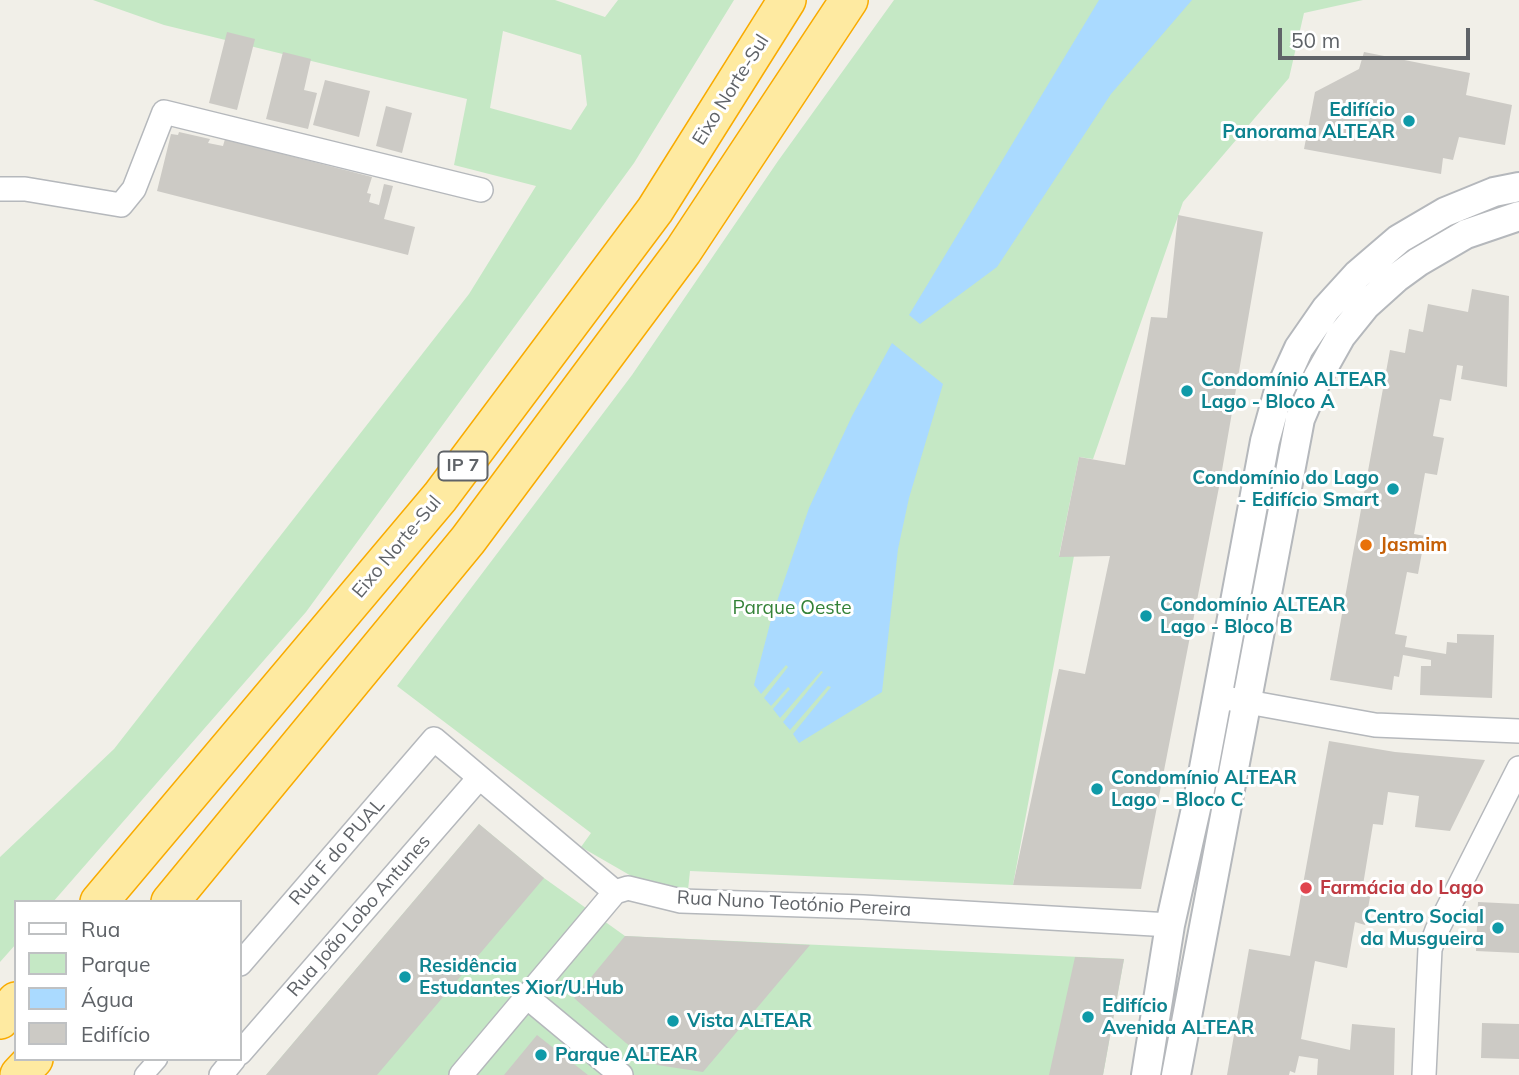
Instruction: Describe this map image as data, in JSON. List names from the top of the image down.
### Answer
{
  "streets": {
    "highway": ["Eixo Norte-Sul", "IP 7"],
    "street": ["Rua F do PUAL", "Rua Nuno Teotónio Pereira", "Rua João Lobo Antunes"]
  },
  "crossings": [
    ["Rua F do PUAL", "Rua João Lobo Antunes"]
  ],
  "parks": ["Parque Oeste"],
  "places": [
    "Edifício Panorama ALTEAR",
    "Condomínio ALTEAR Lago - Bloco A",
    "Condomínio do Lago - Edifício Smart",
    "Jasmim",
    "Condomínio ALTEAR Lago - Bloco B",
    "Condomínio ALTEAR Lago - Bloco C",
    "Farmácia do Lago",
    "Centro Social da Musgueira",
    "Residência Estudantes Xior/U.Hub",
    "Edifício Avenida ALTEAR",
    "Vista ALTEAR",
    "Parque ALTEAR"
  ],
  "legend": [
    "Rua",
    "Parque",
    "Água",
    "Edifício"
  ],
  "scale_bar": "50 m"
}
